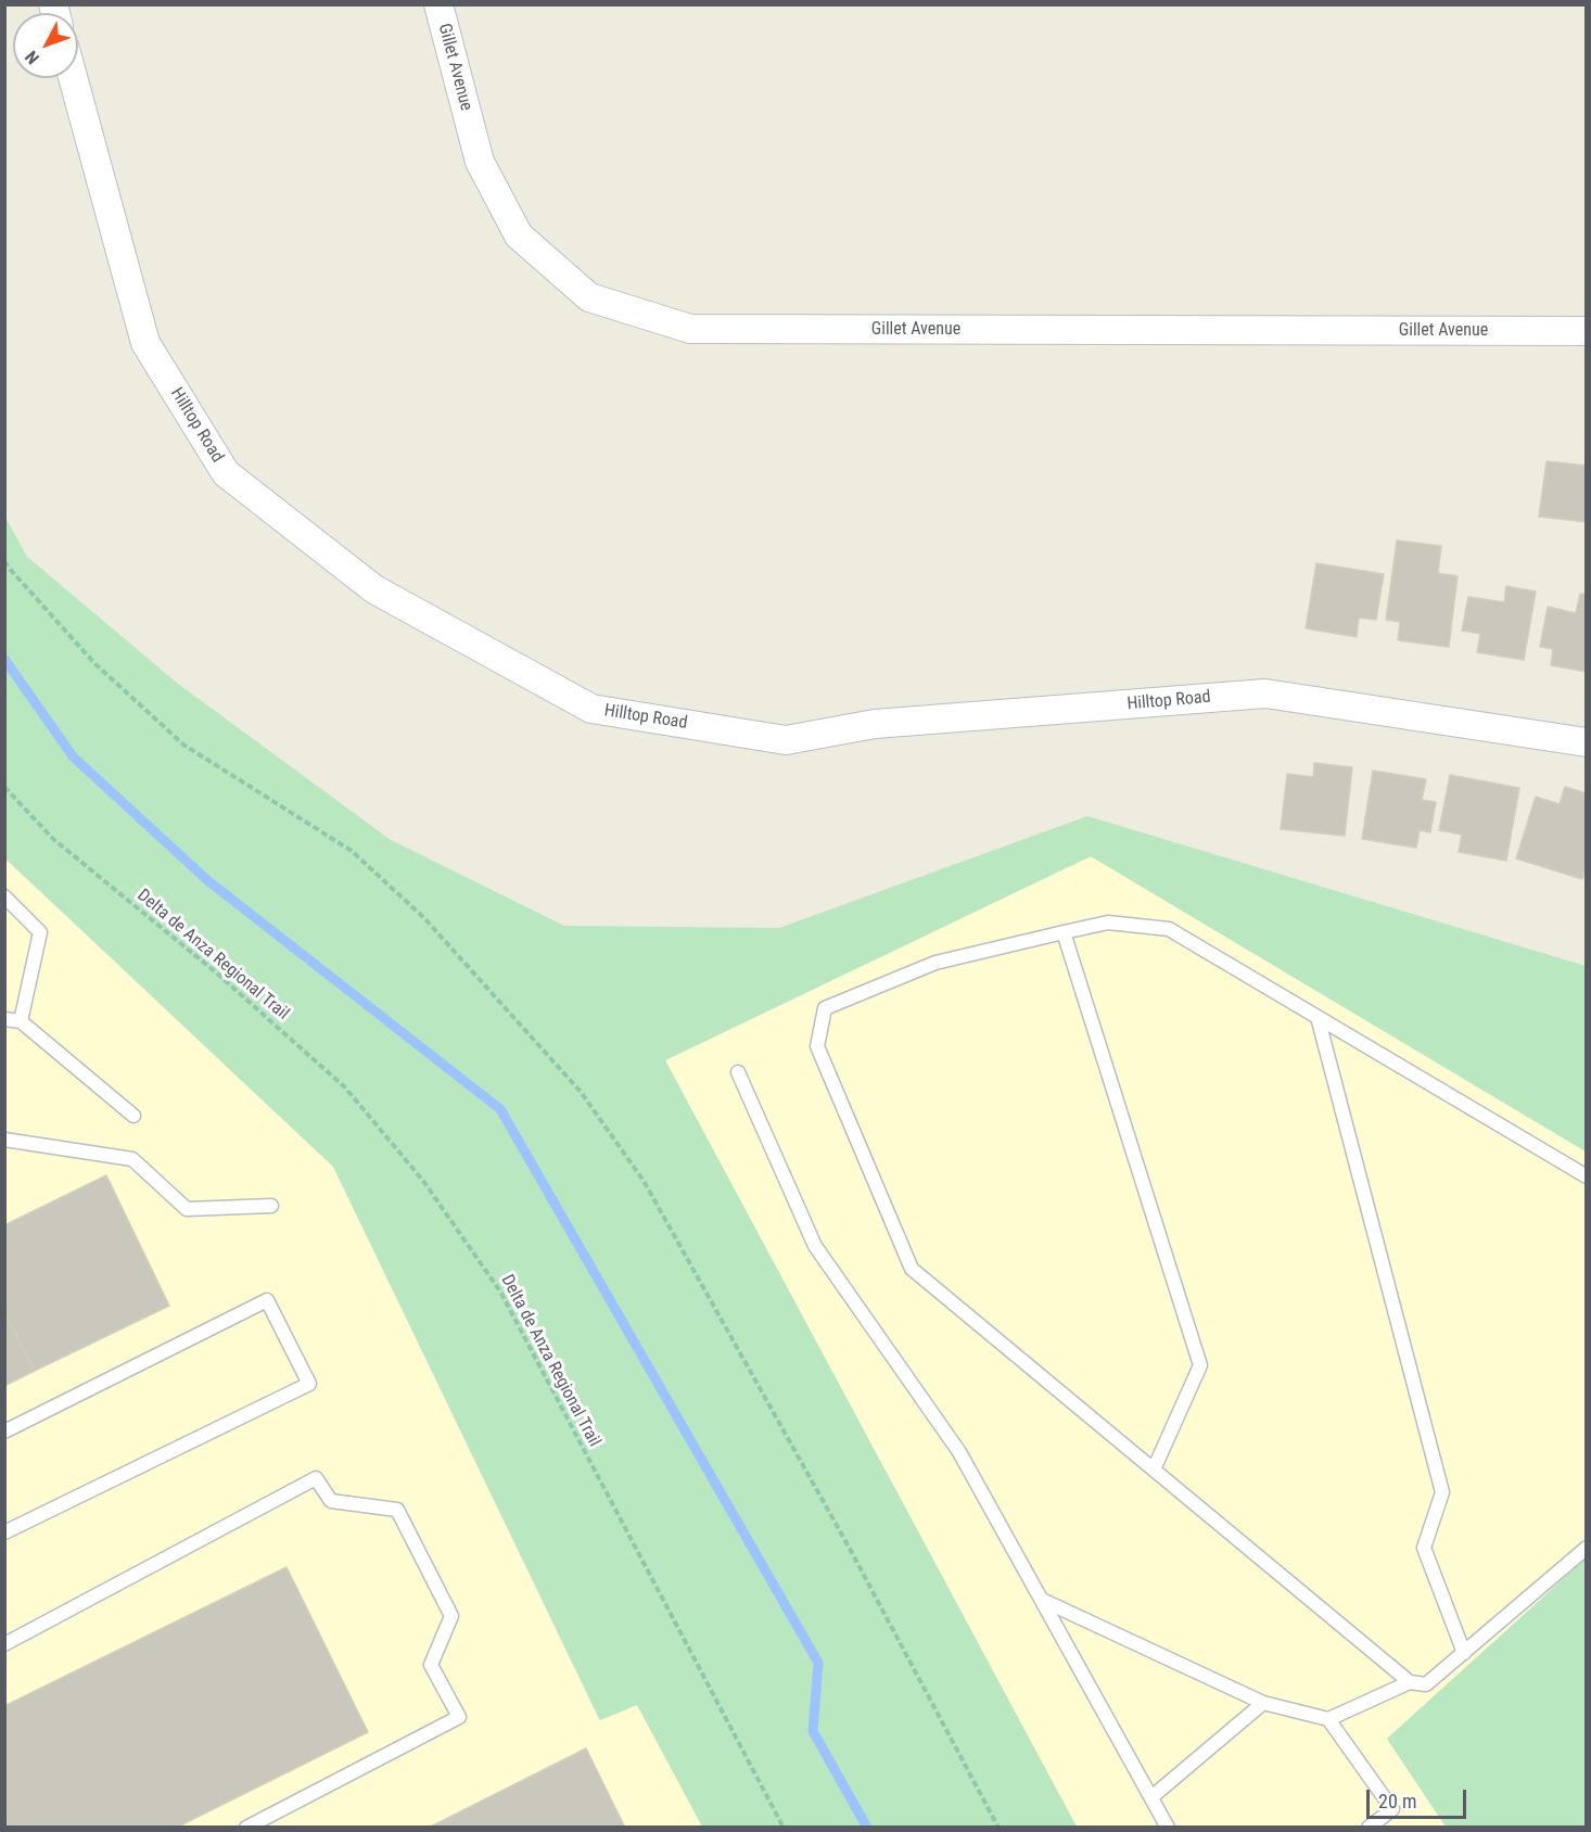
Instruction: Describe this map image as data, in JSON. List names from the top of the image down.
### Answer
{
  "streets": {
    "street": ["Gillet Avenue", "Hilltop Road"],
    "path": ["Delta de Anza Regional Trail"]
  },
  "scale_bar": "20 m",
  "north": "bottom left"
}
